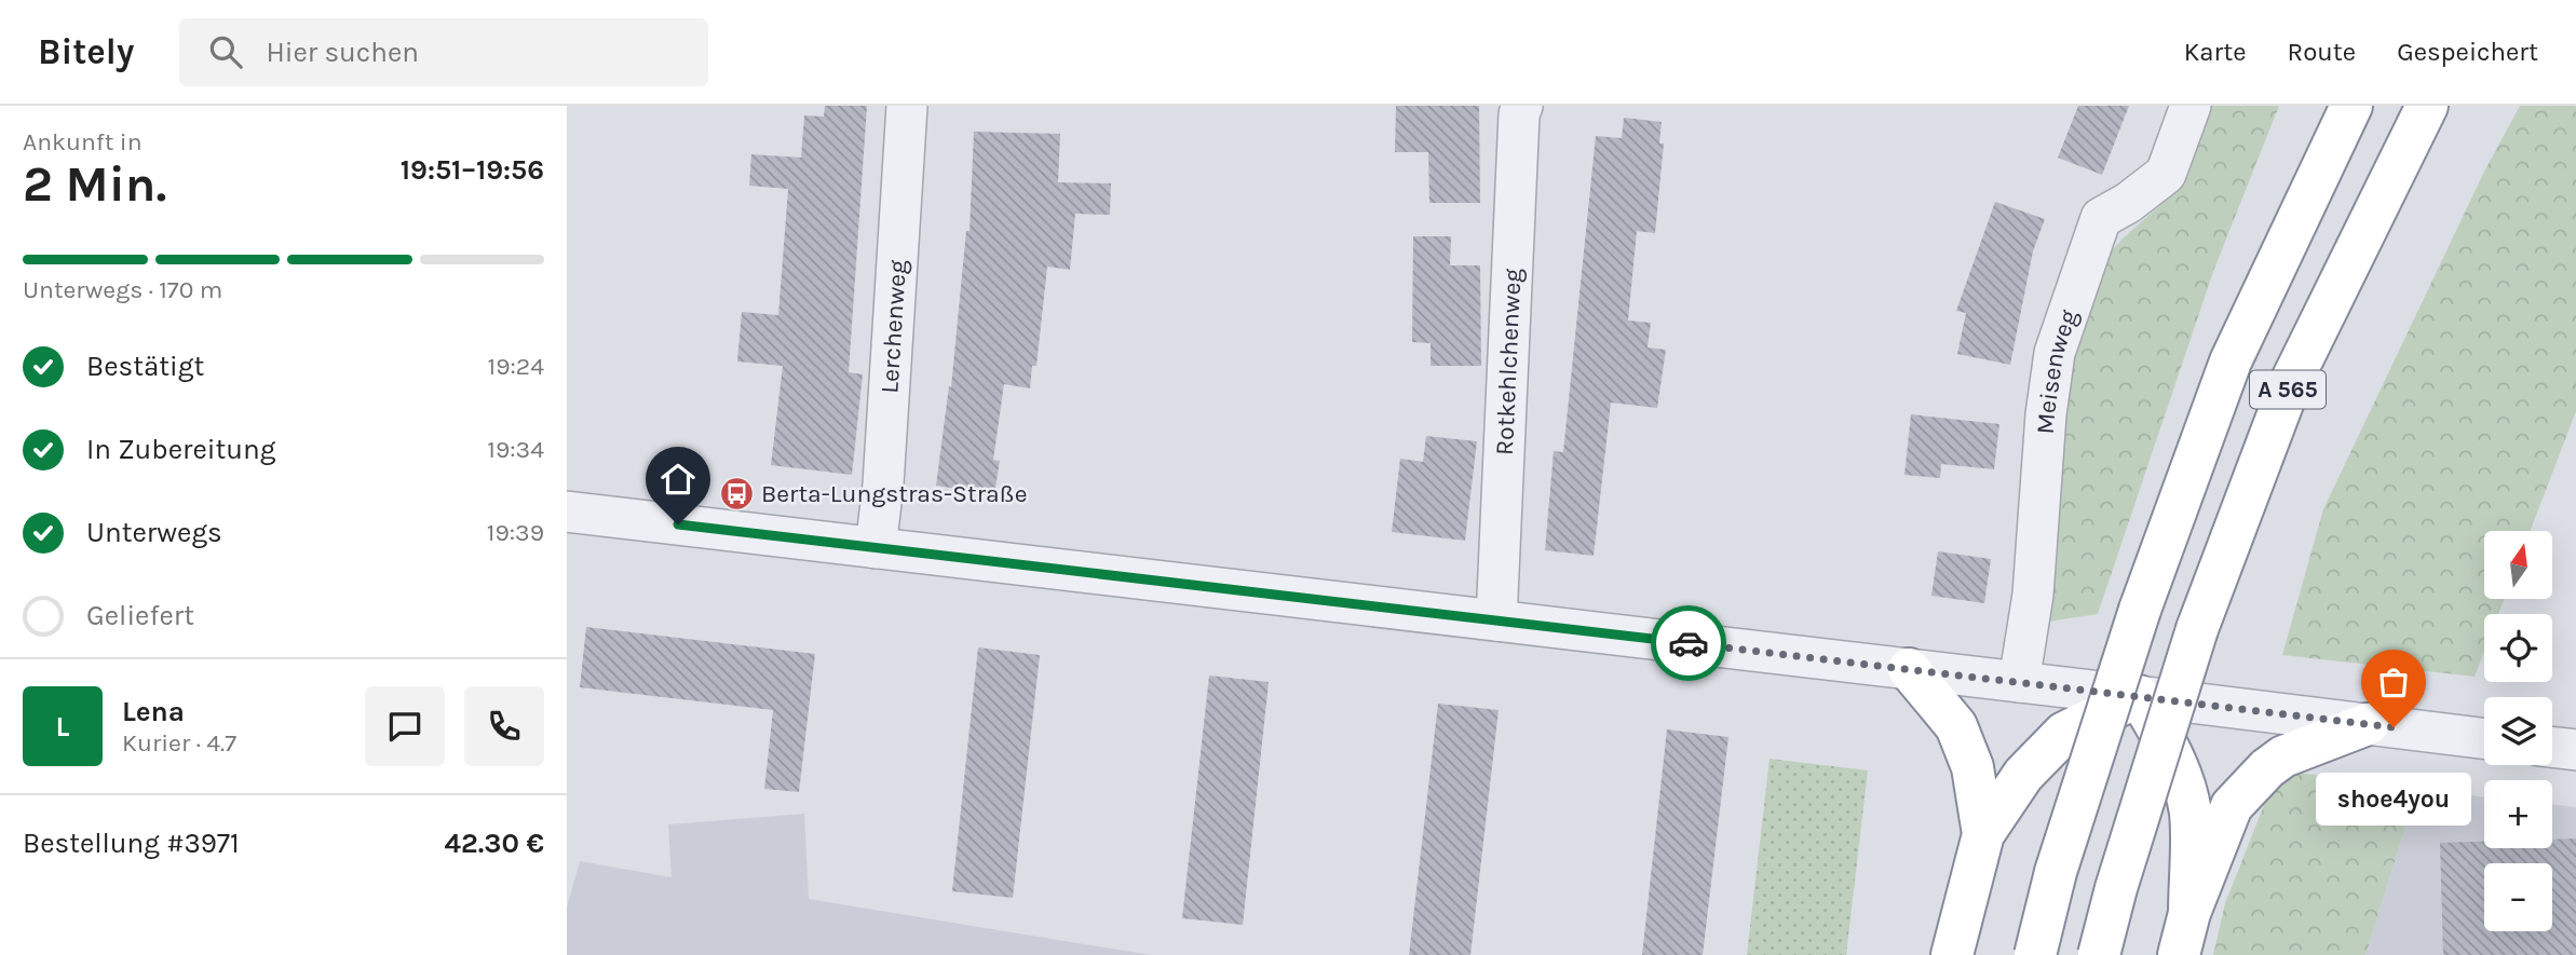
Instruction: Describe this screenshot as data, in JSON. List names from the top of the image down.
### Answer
{
  "streets": {
    "highway": ["A 565"],
    "street": ["Lerchenweg", "Rotkehlchenweg", "Meisenweg"]
  },
  "places": {
    "bus stop": ["Berta-Lungstras-Straße"],
    "other": ["shoe4you"]
  },
  "north": "top",
  "page": {
    "header": "Bitely",
    "search": "Hier suchen",
    "nav": ["Karte", "Route", "Gespeichert"],
    "heading": ["2 Min.", "Ankunft in", "19:51–19:56"],
    "panel": [
      "Lena",
      "Kurier · 4.7",
      "Bestellung #3971",
      "42.30 €"
    ],
    "bar": "Unterwegs · 170 m",
    "list": [
      ["Bestätigt", "19:24"],
      ["In Zubereitung", "19:34"],
      ["Unterwegs", "19:39"],
      "Geliefert"
    ],
    "map_buttons": ["+", "−"],
    "round": "L",
    "bubble": "shoe4you"
  }
}
